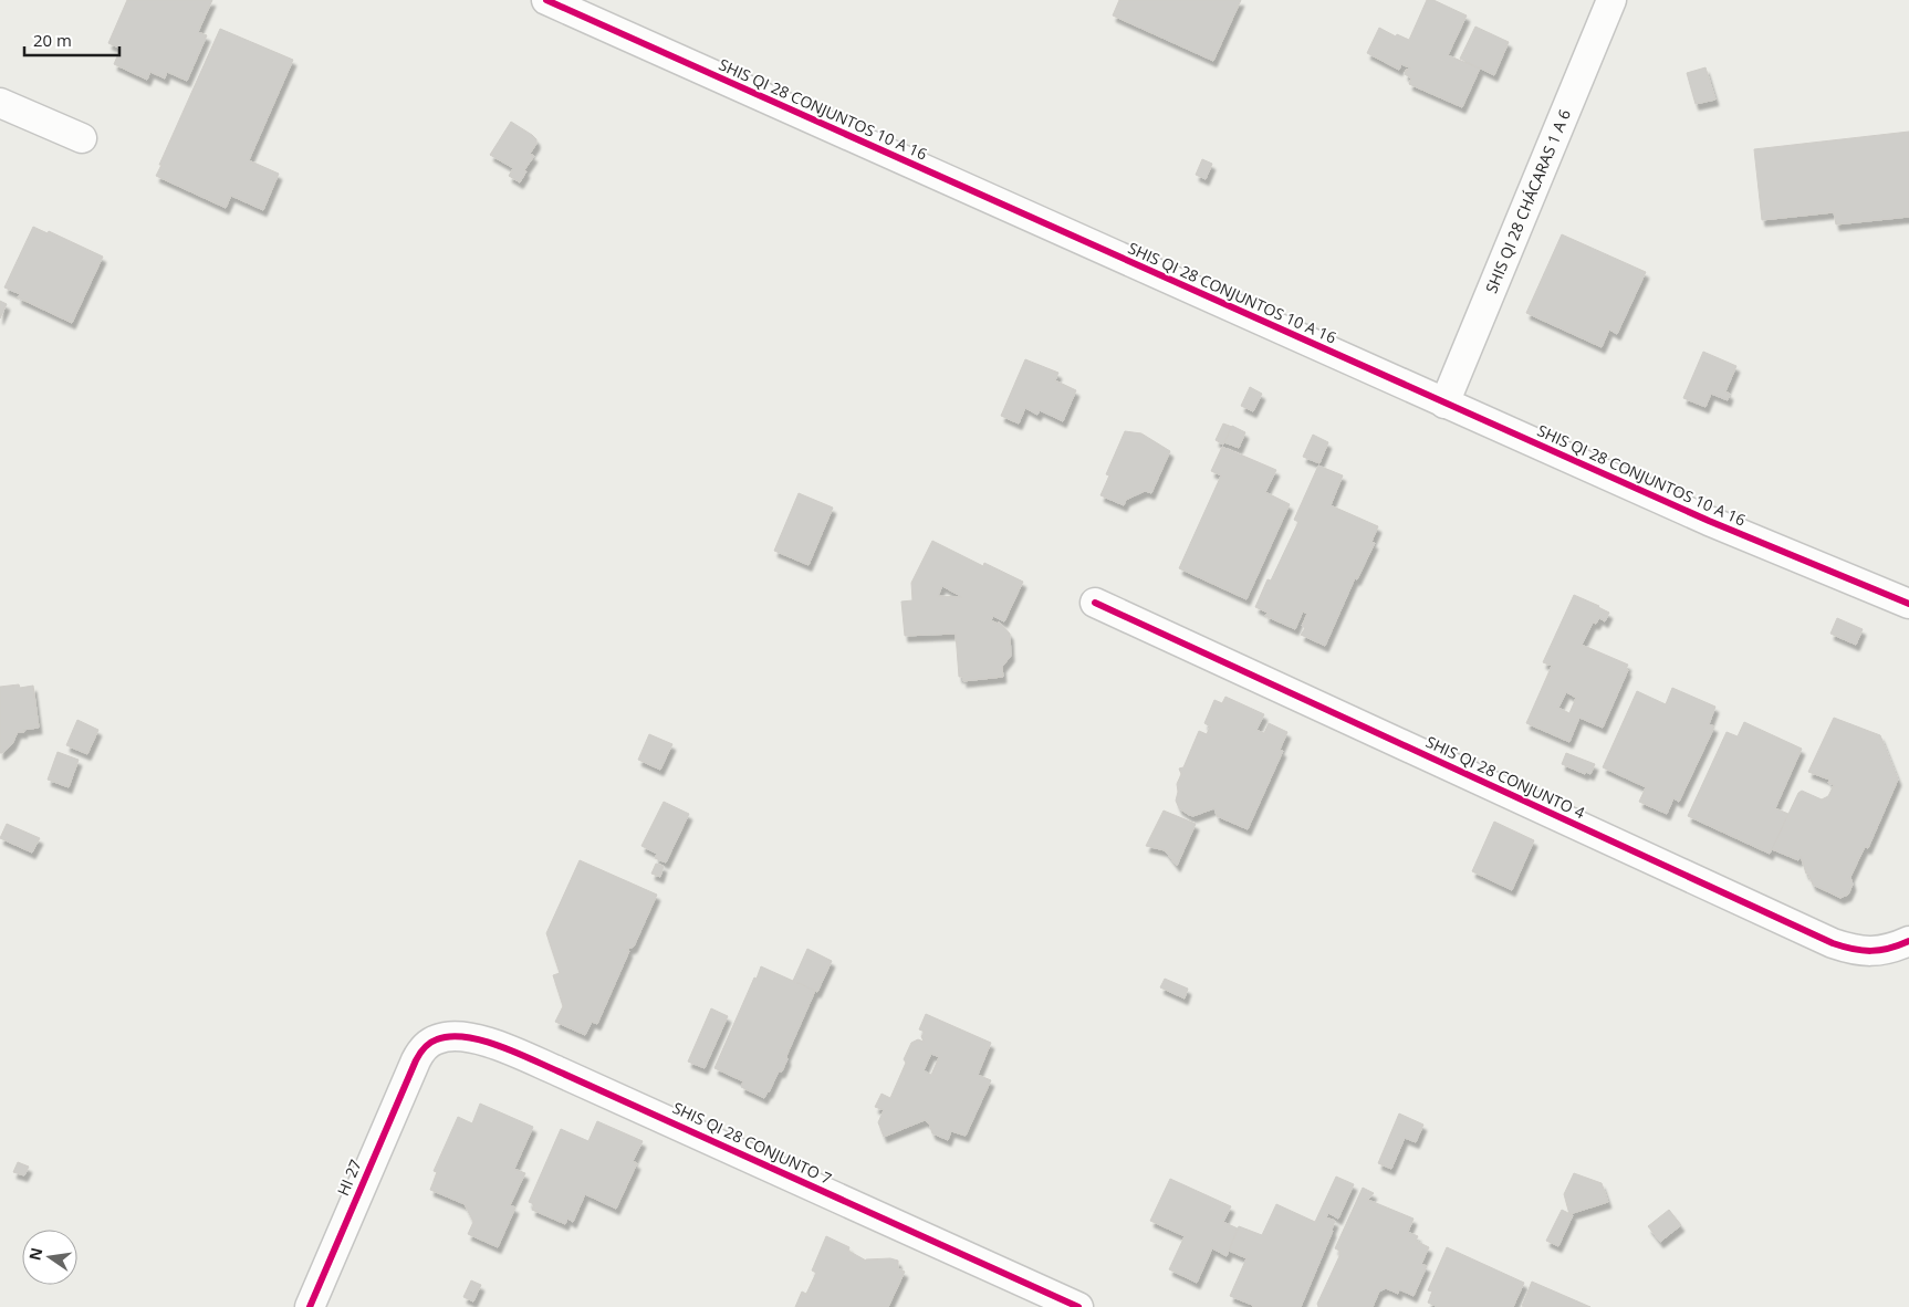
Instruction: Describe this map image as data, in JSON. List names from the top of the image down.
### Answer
{
  "streets": {
    "street": [
      "SHIS QI 28 CONJUNTOS 10 A 16",
      "SHIS QI 28 CHÁCARAS 1 A 6",
      "SHIS QI 28 CONJUNTO 4",
      "SHIS QI 28 CONJUNTO 7",
      "HI 27"
    ]
  },
  "crossings": [
    ["SHIS QI 28 CONJUNTOS 10 A 16", "SHIS QI 28 CHÁCARAS 1 A 6"],
    ["SHIS QI 28 CONJUNTO 7", "HI 27"]
  ],
  "scale_bar": "20 m",
  "north": "left"
}
